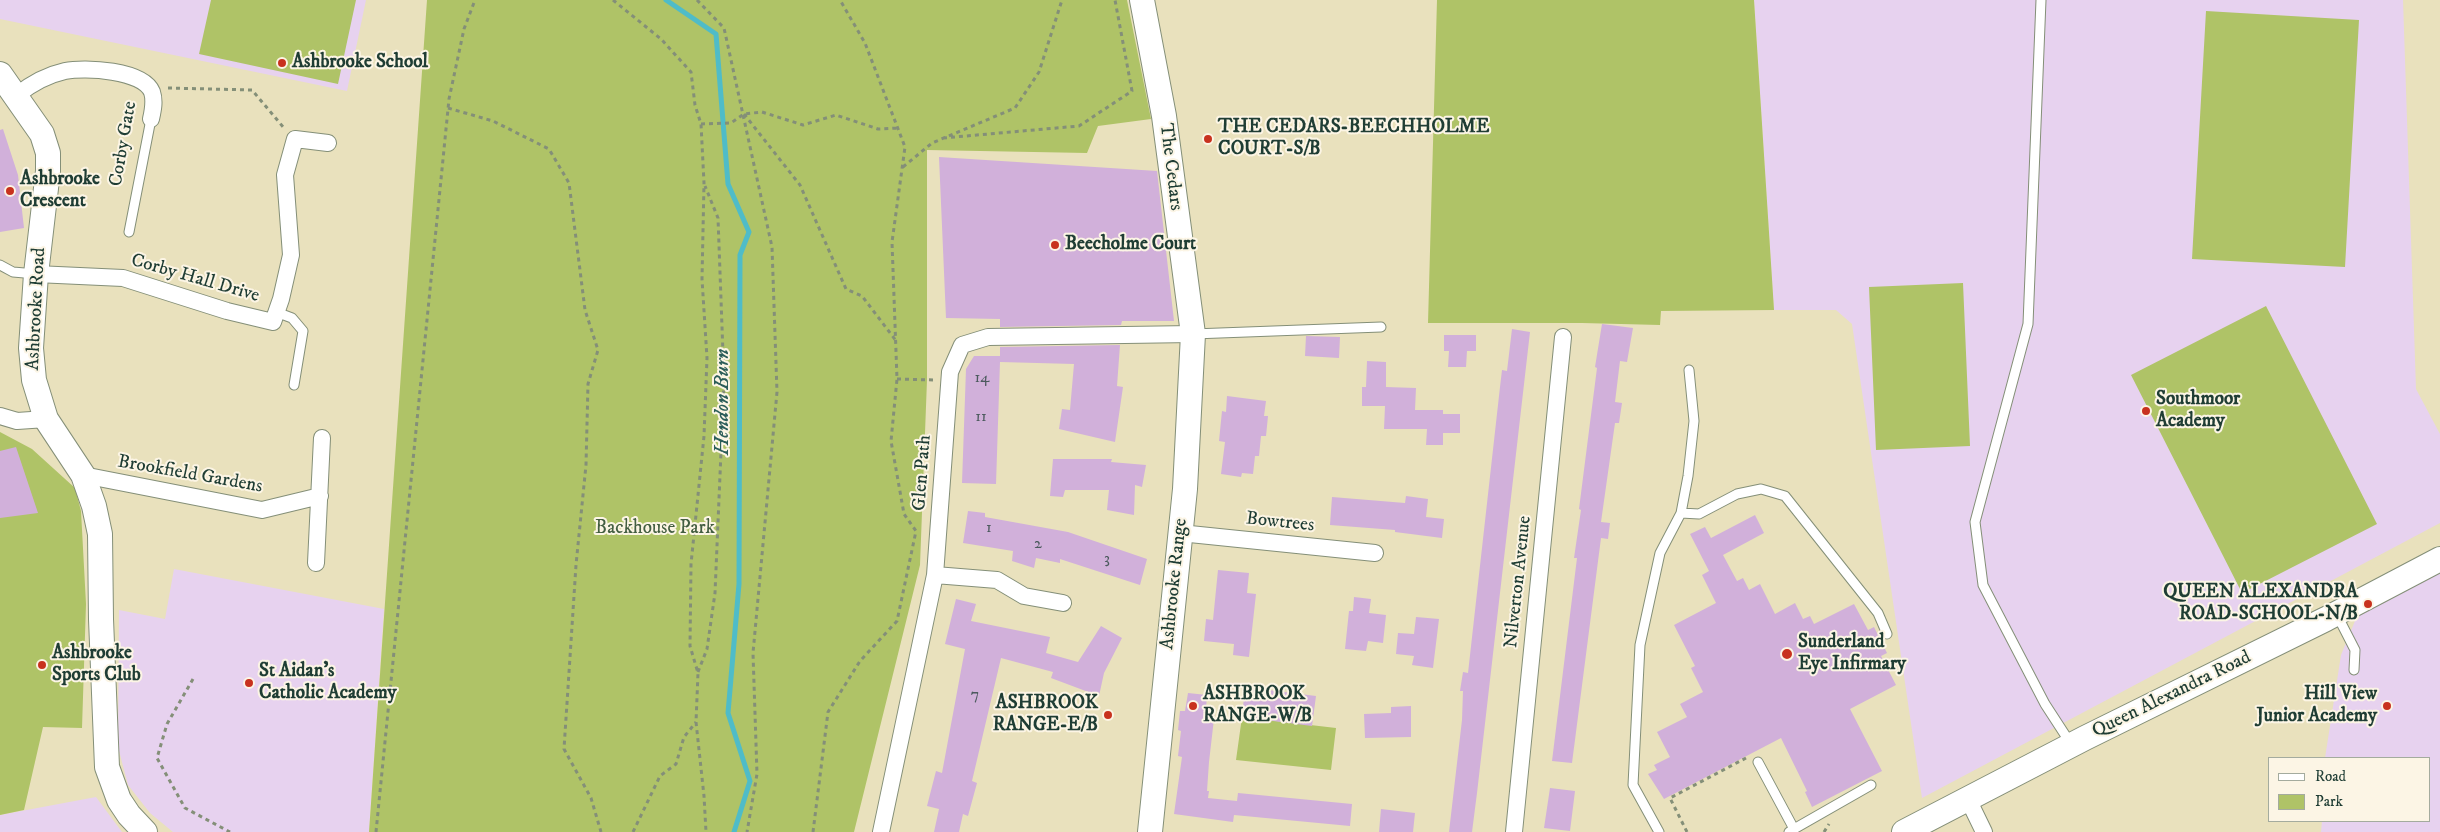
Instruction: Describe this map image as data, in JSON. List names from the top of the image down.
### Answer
{
  "streets": {
    "street": [
      "Corby Gate",
      "The Cedars",
      "Corby Hall Drive",
      "Ashbrooke Road",
      "Glen Path",
      "Brookfield Gardens",
      "Bowtrees",
      "Nilverton Avenue",
      "Ashbrooke Range",
      "Queen Alexandra Road"
    ]
  },
  "crossings": [
    ["Corby Gate", "Ashbrooke Road"],
    ["The Cedars", "Glen Path"],
    ["The Cedars", "Ashbrooke Range"],
    ["Corby Hall Drive", "Ashbrooke Road"],
    ["Ashbrooke Road", "Brookfield Gardens"],
    ["Glen Path", "Ashbrooke Range"],
    ["Bowtrees", "Ashbrooke Range"]
  ],
  "water": ["Hendon Burn"],
  "parks": ["Backhouse Park"],
  "places": [
    "Ashbrooke School",
    "THE CEDARS-BEECHHOLME COURT-S/B",
    "Ashbrooke Crescent",
    "Beecholme Court",
    "Southmoor Academy",
    "QUEEN ALEXANDRA ROAD-SCHOOL-N/B",
    "Sunderland Eye Infirmary",
    "Ashbrooke Sports Club",
    "St Aidan's Catholic Academy",
    "ASHBROOK RANGE-W/B",
    "Hill View Junior Academy",
    "ASHBROOK RANGE-E/B"
  ],
  "house_numbers": [
    "14",
    "11",
    "1",
    "2",
    "3",
    "7"
  ],
  "legend": ["Road", "Park"]
}
